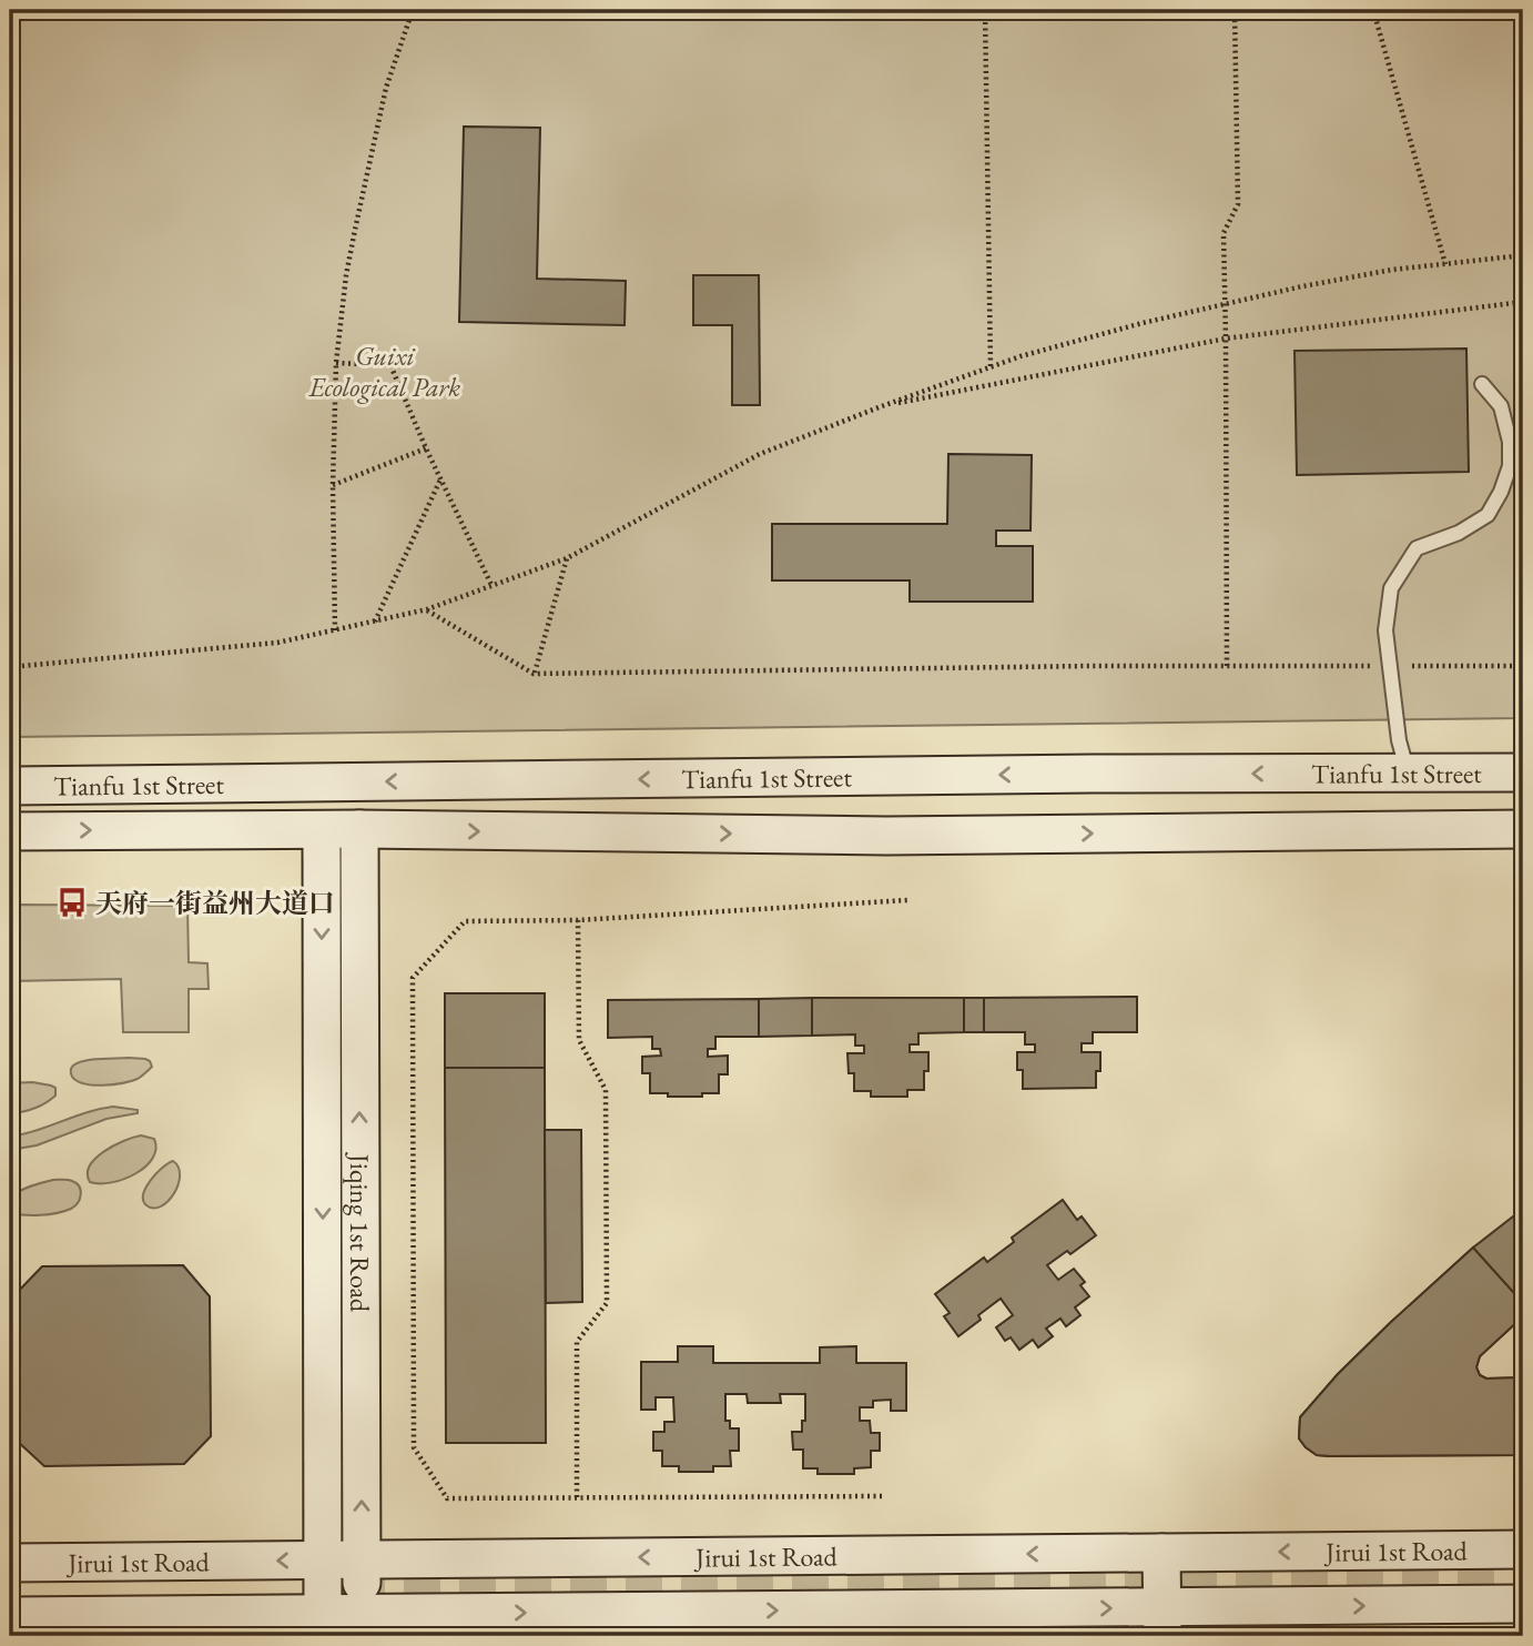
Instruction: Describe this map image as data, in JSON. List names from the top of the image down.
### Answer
{
  "streets": {
    "street": ["Tianfu 1st Street", "Jiqing 1st Road", "Jirui 1st Road"]
  },
  "crossings": [
    ["Tianfu 1st Street", "Jiqing 1st Road"],
    ["Jiqing 1st Road", "Jirui 1st Road"]
  ],
  "parks": ["Guixi Ecological Park"],
  "places": {
    "bus stop": ["天府一街益州大道口"]
  }
}
